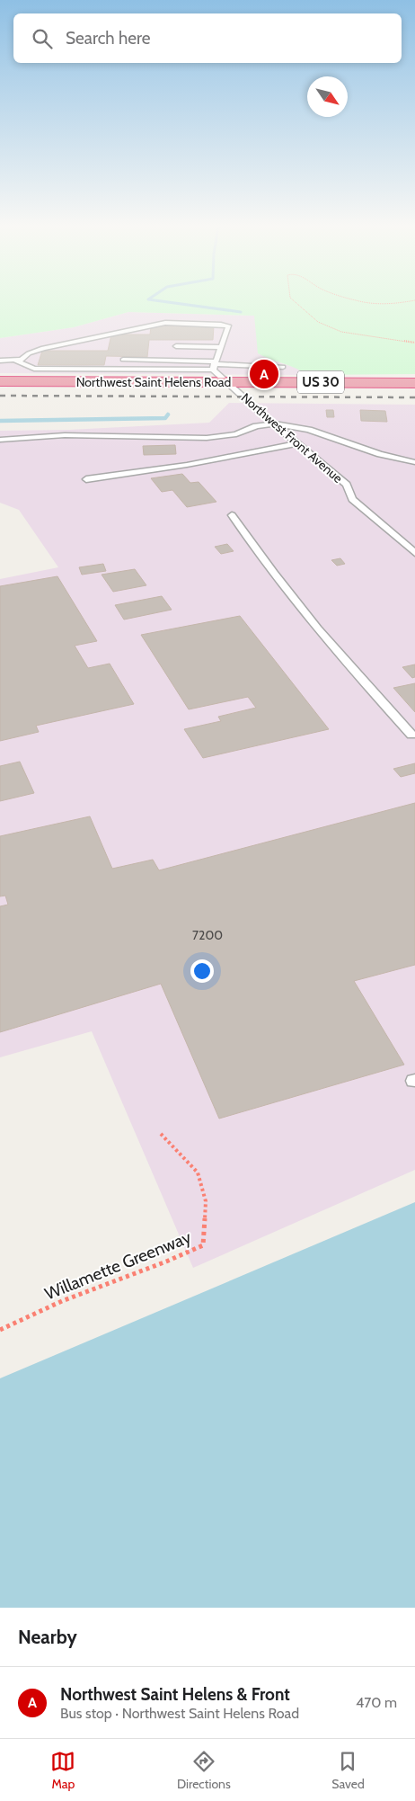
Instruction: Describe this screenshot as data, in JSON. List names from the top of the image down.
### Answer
{
  "streets": {
    "highway": ["Northwest Saint Helens Road", "US 30"],
    "lane": ["Northwest Front Avenue"],
    "path": ["Willamette Greenway"]
  },
  "crossings": [
    ["Northwest Saint Helens Road", "Northwest Front Avenue"]
  ],
  "house_numbers": ["7200"],
  "north": "bottom right",
  "page": {
    "search": "Search here",
    "pins": "A",
    "heading": "Nearby",
    "list": [
      {
        "mark": "A",
        "name": "Northwest Saint Helens & Front",
        "note": "Bus stop · Northwest Saint Helens Road",
        "value": "470 m"
      }
    ],
    "nav": ["Map", "Directions", "Saved"]
  }
}
